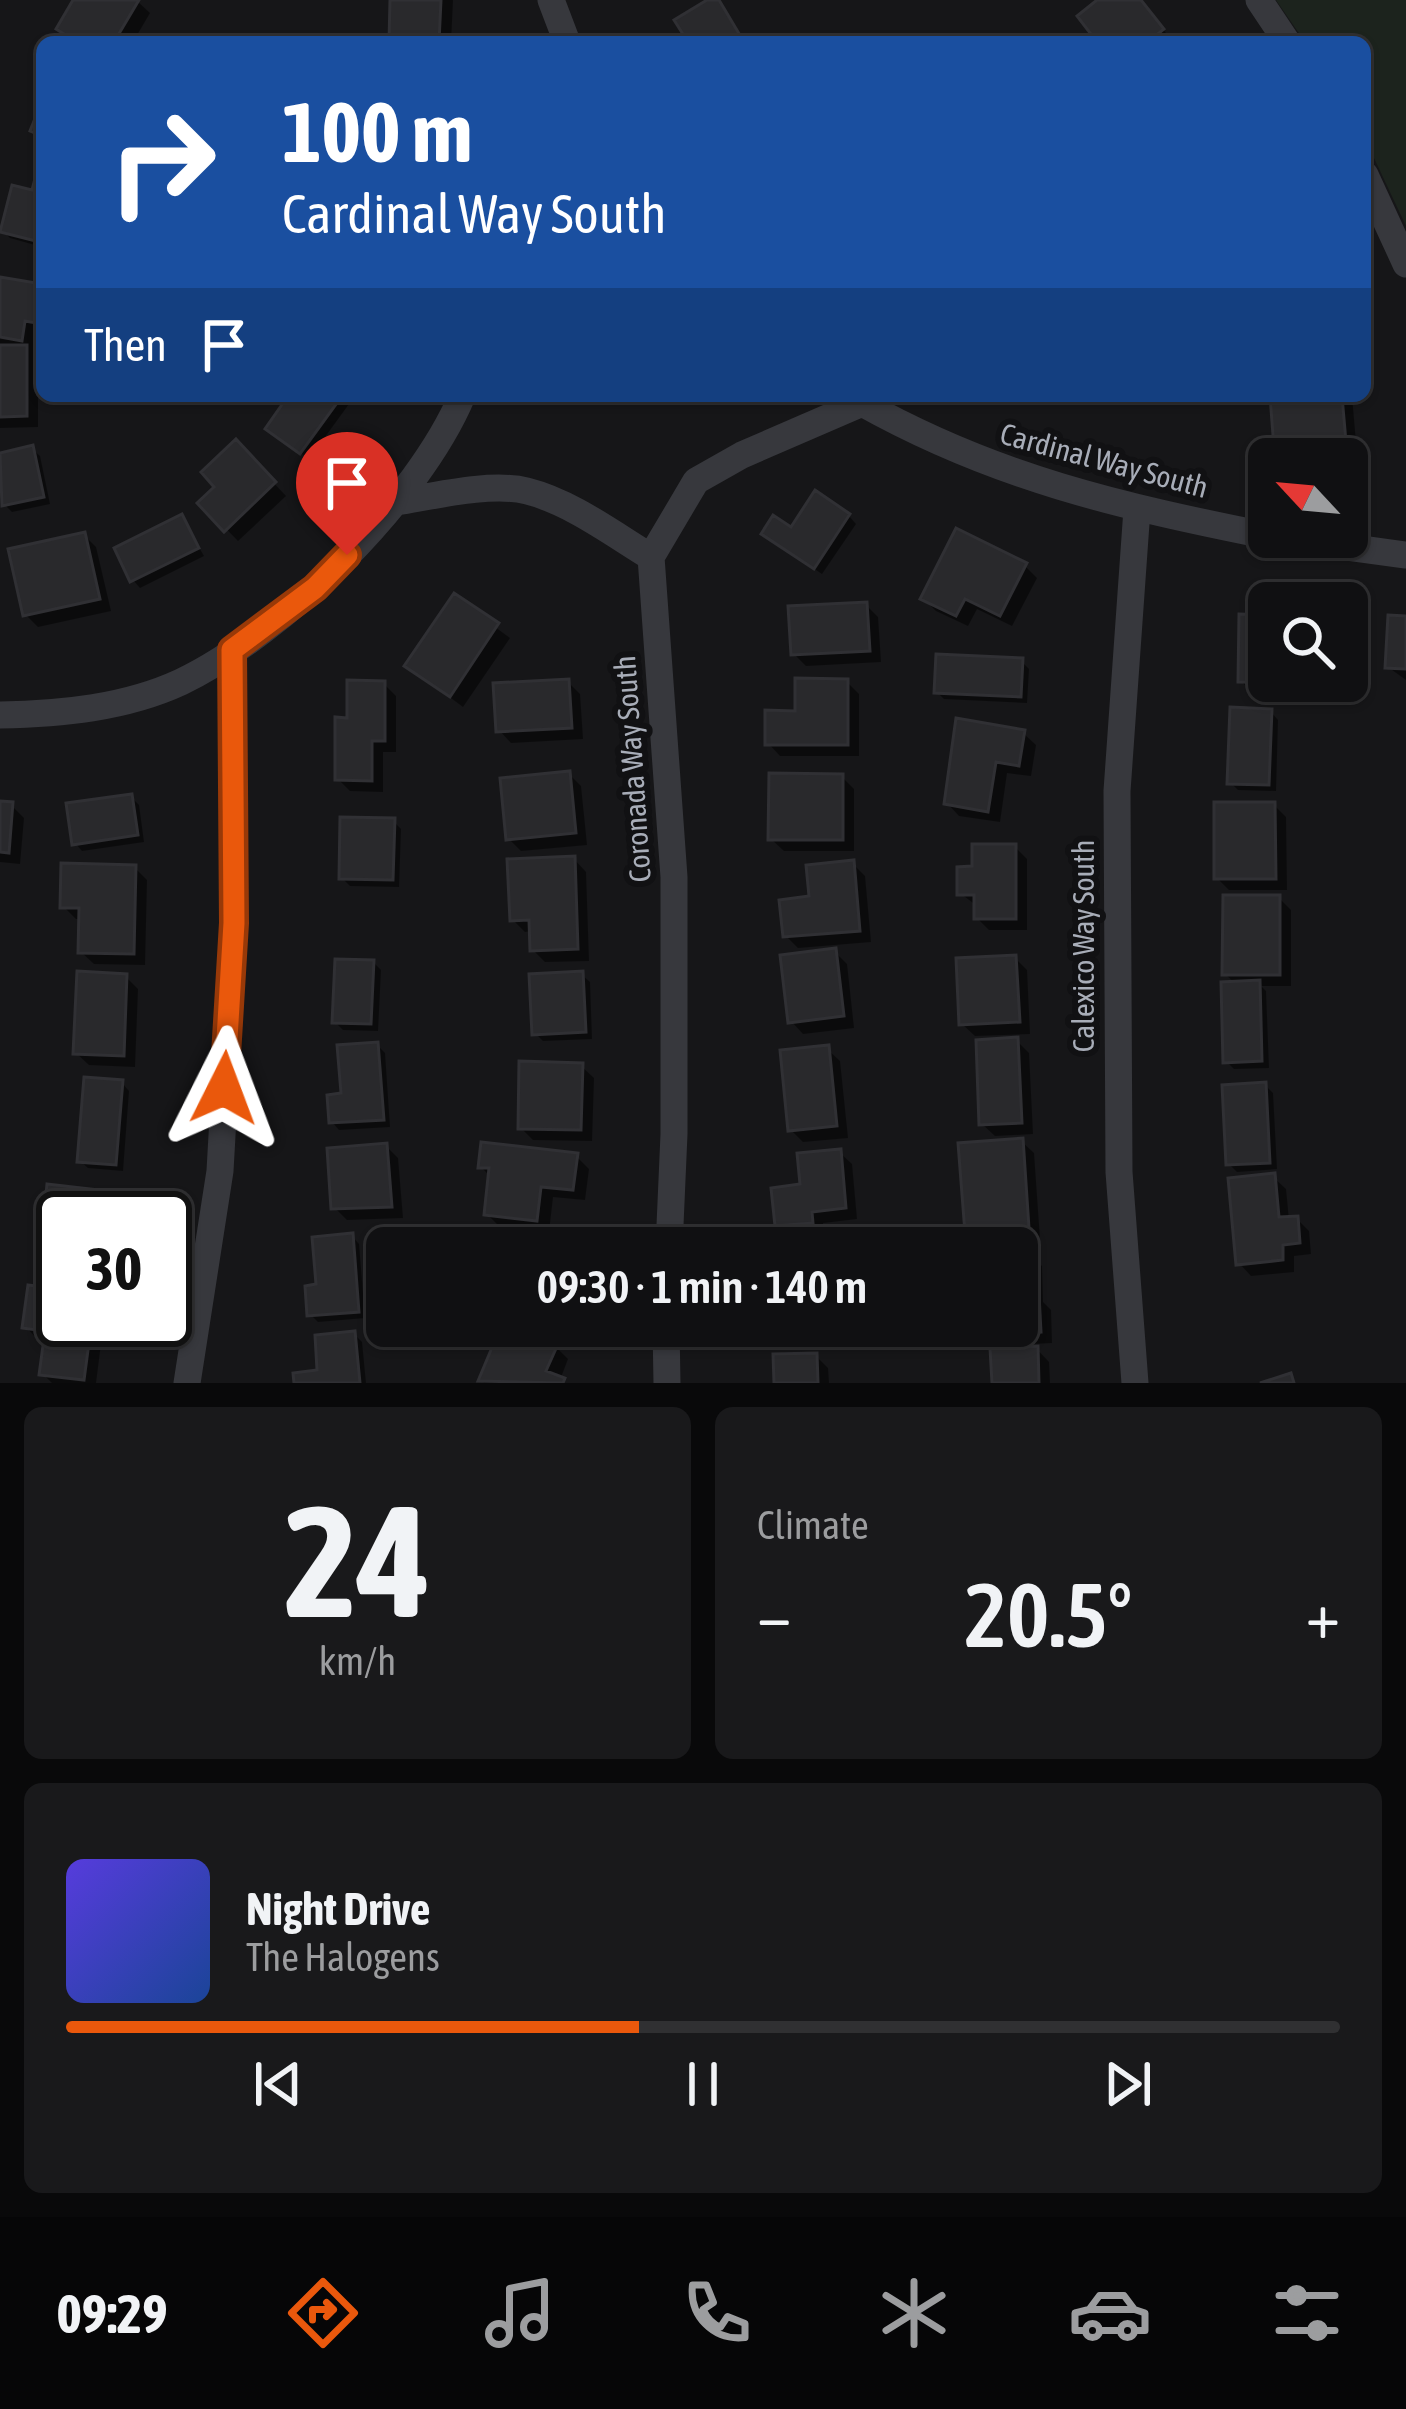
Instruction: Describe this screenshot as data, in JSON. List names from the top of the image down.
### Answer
{
  "streets": {
    "street": ["Cardinal Way South", "Coronada Way South", "Calexico Way South"]
  },
  "crossings": [
    ["Cardinal Way South", "Coronada Way South"],
    ["Cardinal Way South", "Calexico Way South"]
  ],
  "north": "top left",
  "page": {
    "turn": ["100 m", "Cardinal Way South"],
    "then": "Then",
    "limit": "30",
    "trip": "09:30 · 1 min · 140 m",
    "tile": [
      ["24", "km/h"],
      "Climate"
    ],
    "heat": ["−", "20.5°", "+"],
    "song": ["Night Drive", "The Halogens"],
    "tabs": "09:29"
  }
}
